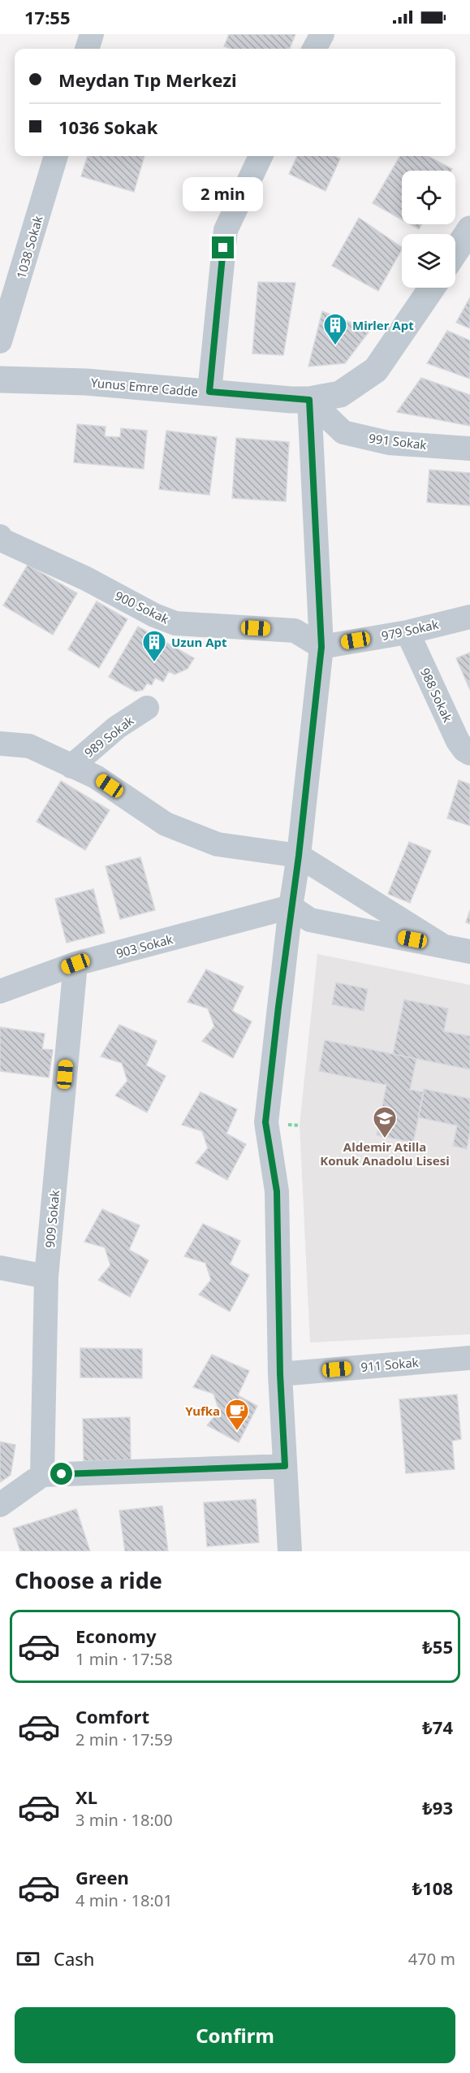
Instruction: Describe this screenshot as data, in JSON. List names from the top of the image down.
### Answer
{
  "streets": {
    "street": [
      "1038 Sokak",
      "Yunus Emre Cadde",
      "991 Sokak",
      "900 Sokak",
      "979 Sokak",
      "988 Sokak",
      "989 Sokak",
      "903 Sokak",
      "909 Sokak",
      "911 Sokak"
    ]
  },
  "crossings": [
    ["Yunus Emre Cadde", "991 Sokak"],
    ["900 Sokak", "979 Sokak"],
    ["979 Sokak", "988 Sokak"],
    ["903 Sokak", "909 Sokak"]
  ],
  "places": {
    "building": ["Mirler Apt", "Uzun Apt"],
    "school or university": ["Aldemir Atilla Konuk Anadolu Lisesi"],
    "cafe": ["Yufka"]
  },
  "page": {
    "status": "17:55",
    "banner": ["Meydan Tıp Merkezi", "1036 Sokak"],
    "bubble": "2 min",
    "heading": "Choose a ride",
    "list": [
      {
        "name": "Economy",
        "note": "1 min · 17:58",
        "value": "₺55"
      },
      {
        "name": "Comfort",
        "note": "2 min · 17:59",
        "value": "₺74"
      },
      {
        "name": "XL",
        "note": "3 min · 18:00",
        "value": "₺93"
      },
      {
        "name": "Green",
        "note": "4 min · 18:01",
        "value": "₺108"
      }
    ],
    "pay": ["Cash", "470 m"],
    "buttons": "Confirm"
  }
}
